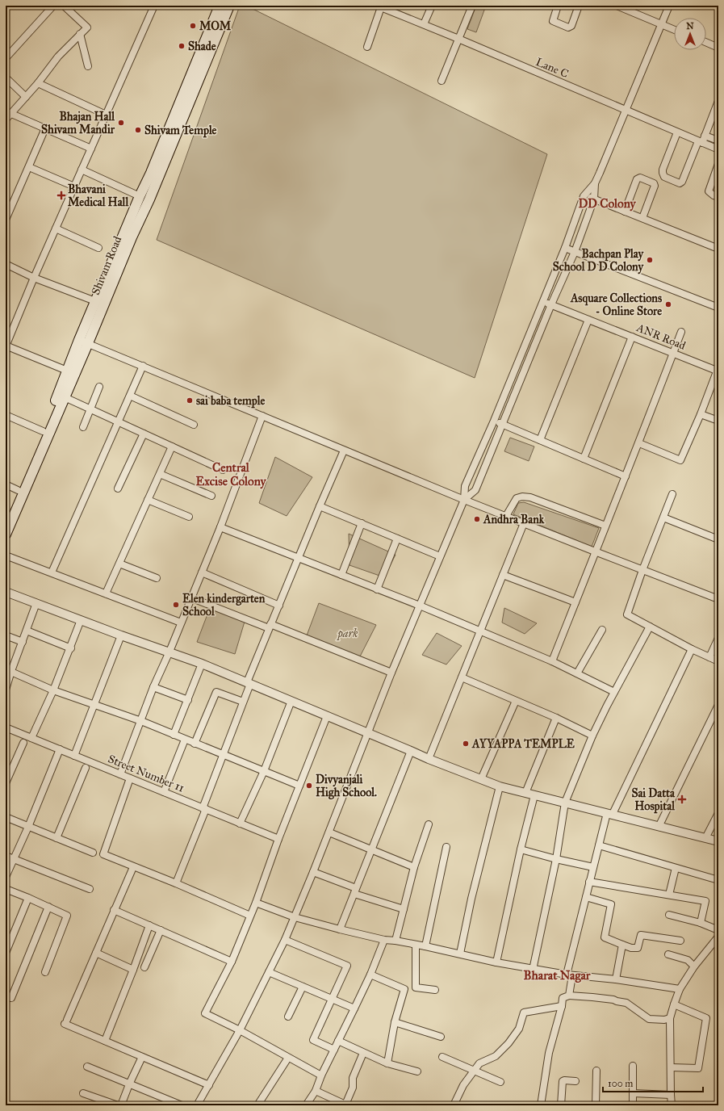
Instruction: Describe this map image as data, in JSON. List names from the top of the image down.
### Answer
{
  "streets": {
    "main road": ["Shivam Road"],
    "street": ["Lane C", "ANR Road", "Street Number 11"]
  },
  "districts": ["DD Colony", "Central Excise Colony", "Bharat Nagar"],
  "parks": ["park"],
  "places": {
    "other": [
      "MOM",
      "Shade",
      "Bhajan Hall Shivam Mandir",
      "Shivam Temple",
      "Bachpan Play School D D Colony",
      "Asquare Collections - Online Store",
      "sai baba temple",
      "Andhra Bank",
      "Elen kindergarten School",
      "AYYAPPA TEMPLE",
      "Divyanjali High School."
    ],
    "health": ["Bhavani Medical Hall", "Sai Datta Hospital"]
  },
  "scale_bar": "100 m",
  "north": "top"
}
